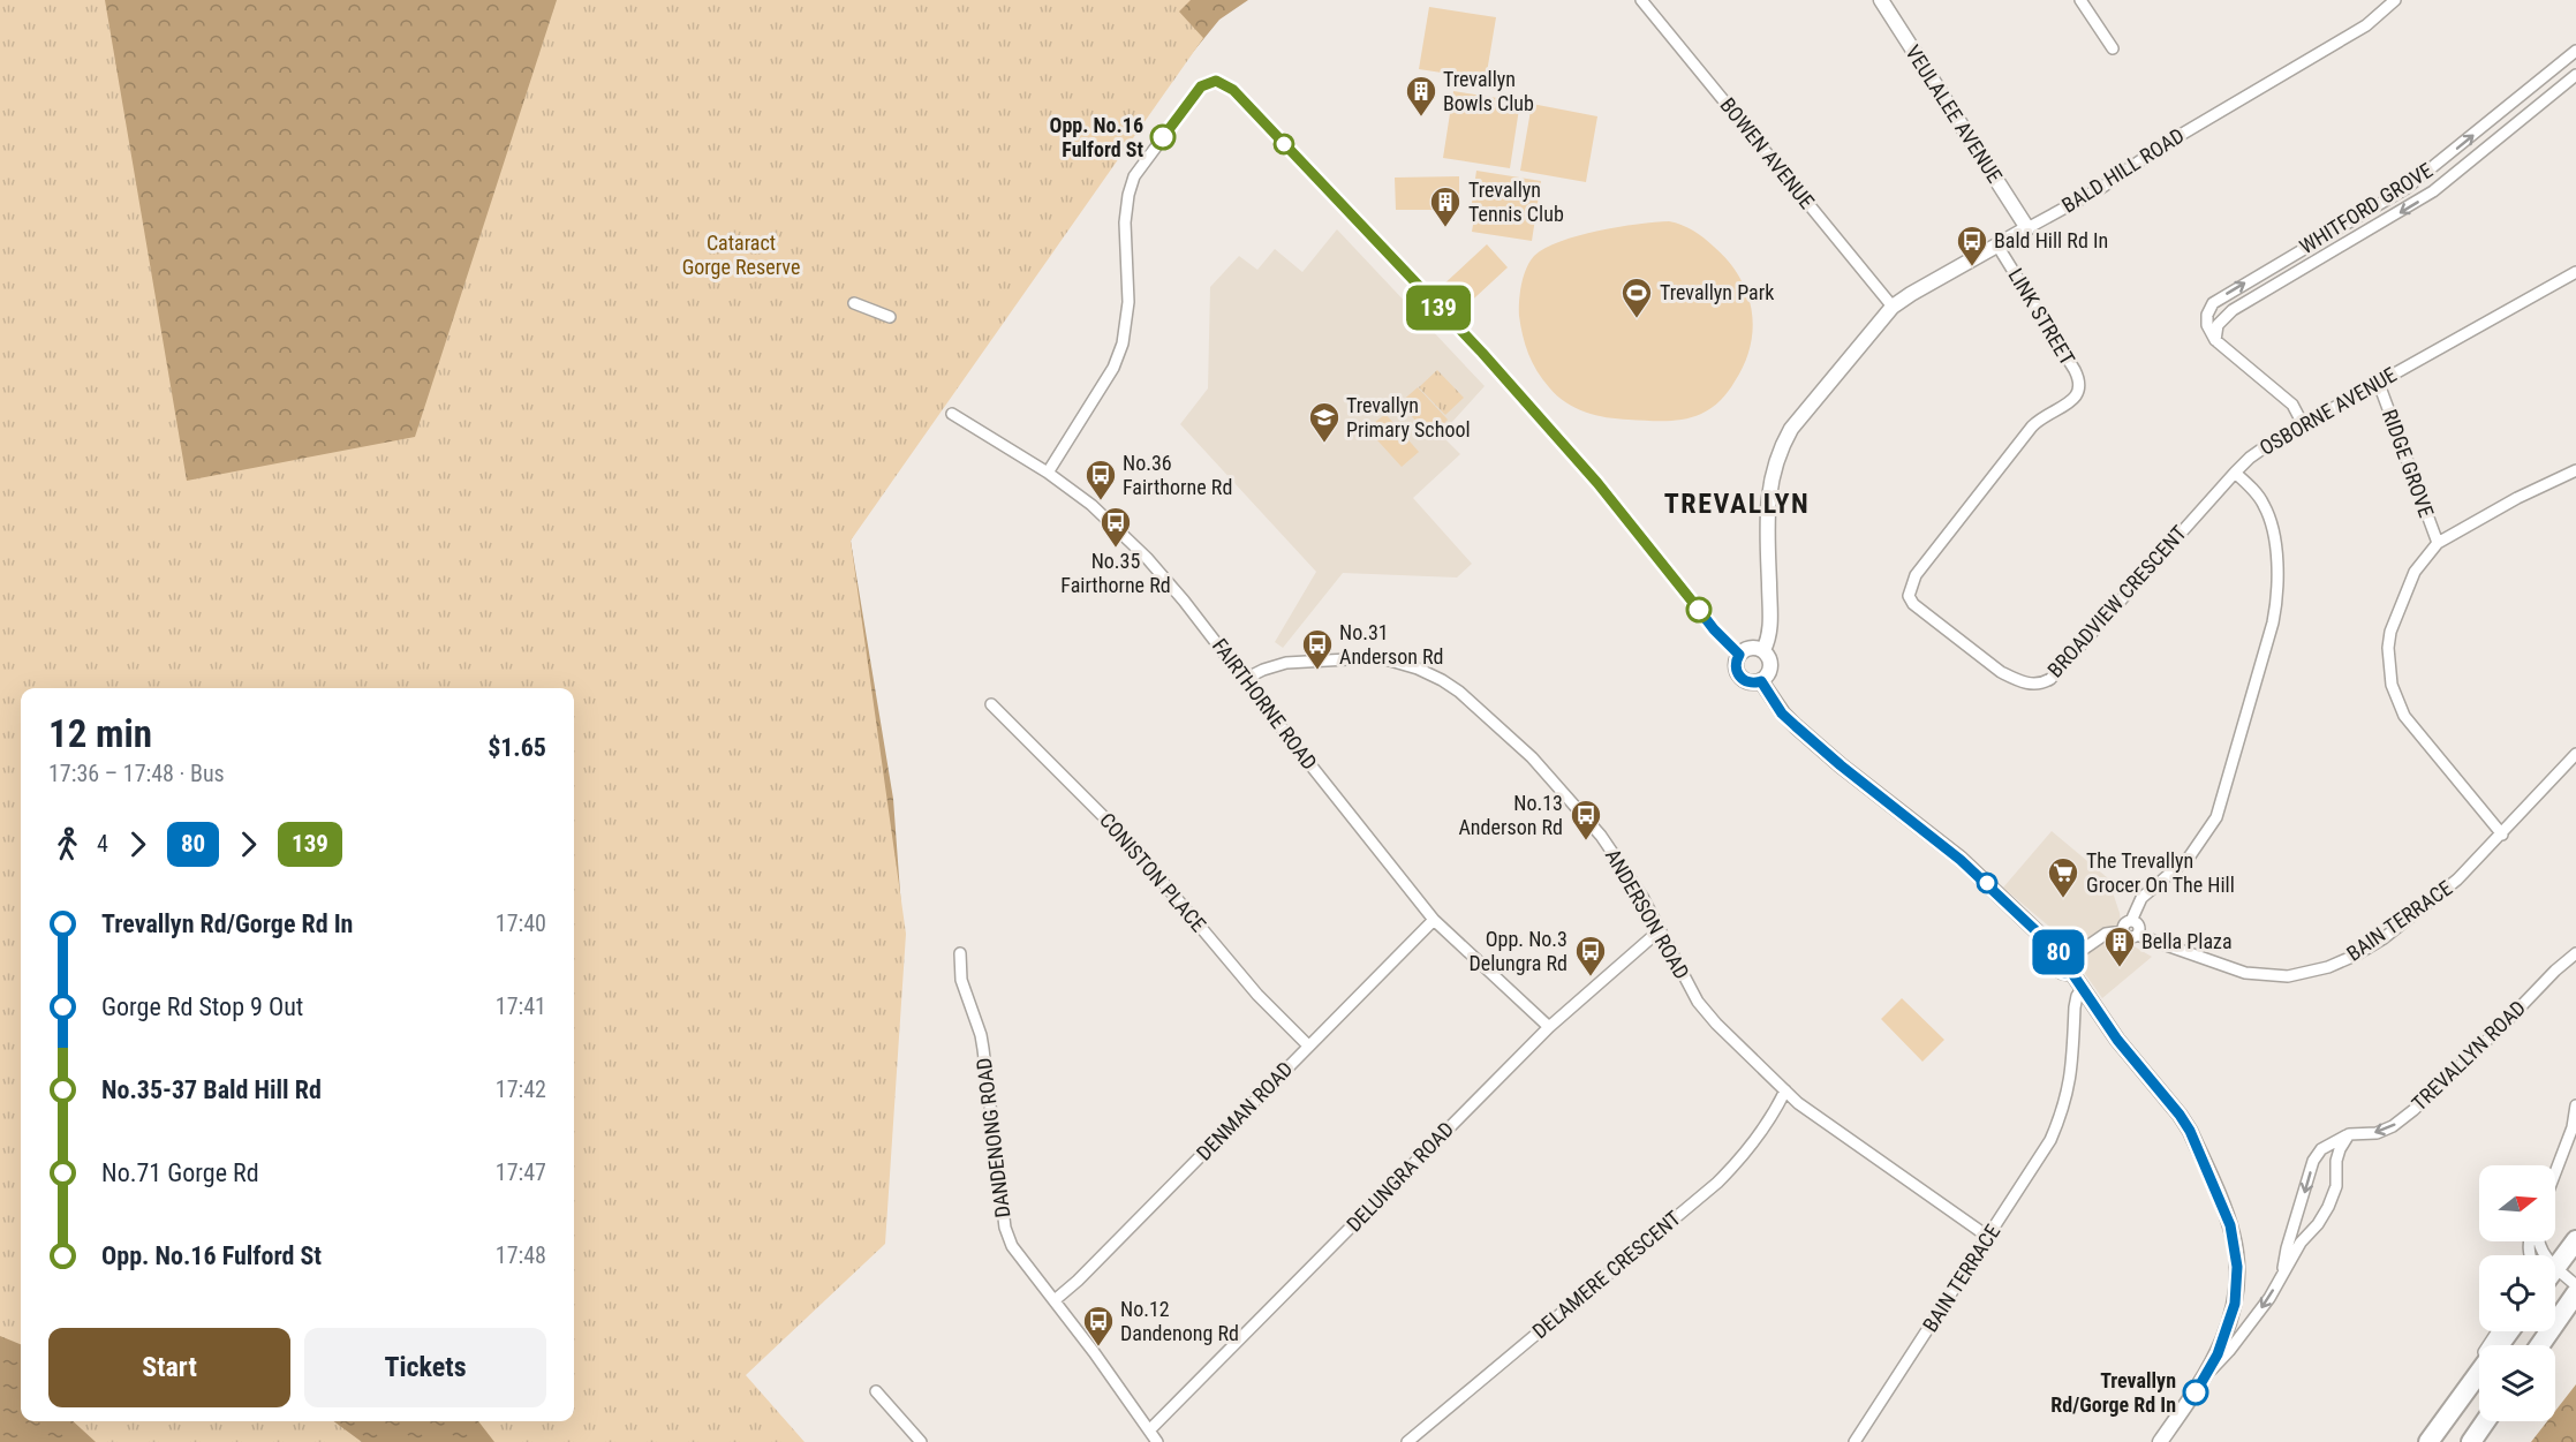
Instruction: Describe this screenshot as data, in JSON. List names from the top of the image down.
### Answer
{
  "streets": {
    "street": [
      "VEULALEE AVENUE",
      "BOWEN AVENUE",
      "BALD HILL ROAD",
      "WHITFORD GROVE",
      "LINK STREET",
      "OSBORNE AVENUE",
      "RIDGE GROVE",
      "BROADVIEW CRESCENT",
      "FAIRTHORNE ROAD",
      "CONISTON PLACE",
      "ANDERSON ROAD",
      "BAIN TERRACE",
      "TREVALLYN ROAD",
      "DENMAN ROAD",
      "DANDENONG ROAD",
      "DELUNGRA ROAD",
      "DELAMERE CRESCENT"
    ]
  },
  "crossings": [
    ["VEULALEE AVENUE", "BALD HILL ROAD"],
    ["BOWEN AVENUE", "BALD HILL ROAD"],
    ["BALD HILL ROAD", "LINK STREET"],
    ["LINK STREET", "BROADVIEW CRESCENT"],
    ["OSBORNE AVENUE", "RIDGE GROVE"],
    ["OSBORNE AVENUE", "BROADVIEW CRESCENT"],
    ["FAIRTHORNE ROAD", "ANDERSON ROAD"],
    ["FAIRTHORNE ROAD", "DENMAN ROAD"],
    ["FAIRTHORNE ROAD", "DELUNGRA ROAD"],
    ["CONISTON PLACE", "DENMAN ROAD"],
    ["ANDERSON ROAD", "BAIN TERRACE"],
    ["ANDERSON ROAD", "DELUNGRA ROAD"],
    ["ANDERSON ROAD", "DELAMERE CRESCENT"],
    ["DENMAN ROAD", "DANDENONG ROAD"],
    ["DANDENONG ROAD", "DELUNGRA ROAD"]
  ],
  "one_way": ["TREVALLYN ROAD"],
  "districts": ["TREVALLYN"],
  "parks": ["Cataract Gorge Reserve"],
  "places": {
    "building": ["Trevallyn Bowls Club", "Trevallyn Tennis Club", "Bella Plaza"],
    "other": ["Opp. No.16 Fulford St", "Trevallyn Rd/Gorge Rd In"],
    "bus stop": [
      "Bald Hill Rd In",
      "No.36 Fairthorne Rd",
      "No.35 Fairthorne Rd",
      "No.31 Anderson Rd",
      "No.13 Anderson Rd",
      "Opp. No.3 Delungra Rd",
      "No.12 Dandenong Rd"
    ],
    "sports": ["Trevallyn Park"],
    "school or university": ["Trevallyn Primary School"],
    "supermarket": ["The Trevallyn Grocer On The Hill"]
  },
  "lines": ["bus line 139", "bus line 80"],
  "north": "right",
  "page": {
    "on_map": ["80", "139"],
    "heading": ["12 min", "17:36 – 17:48 · Bus", "$1.65"],
    "legs": ["4", "80", "139"],
    "list": [
      {
        "name": "Trevallyn Rd/Gorge Rd In",
        "value": "17:40"
      },
      {
        "name": "Gorge Rd Stop 9 Out",
        "value": "17:41"
      },
      {
        "name": "No.35-37 Bald Hill Rd",
        "value": "17:42"
      },
      {
        "name": "No.71 Gorge Rd",
        "value": "17:47"
      },
      {
        "name": "Opp. No.16 Fulford St",
        "value": "17:48"
      }
    ],
    "buttons": ["Start", "Tickets"]
  }
}
